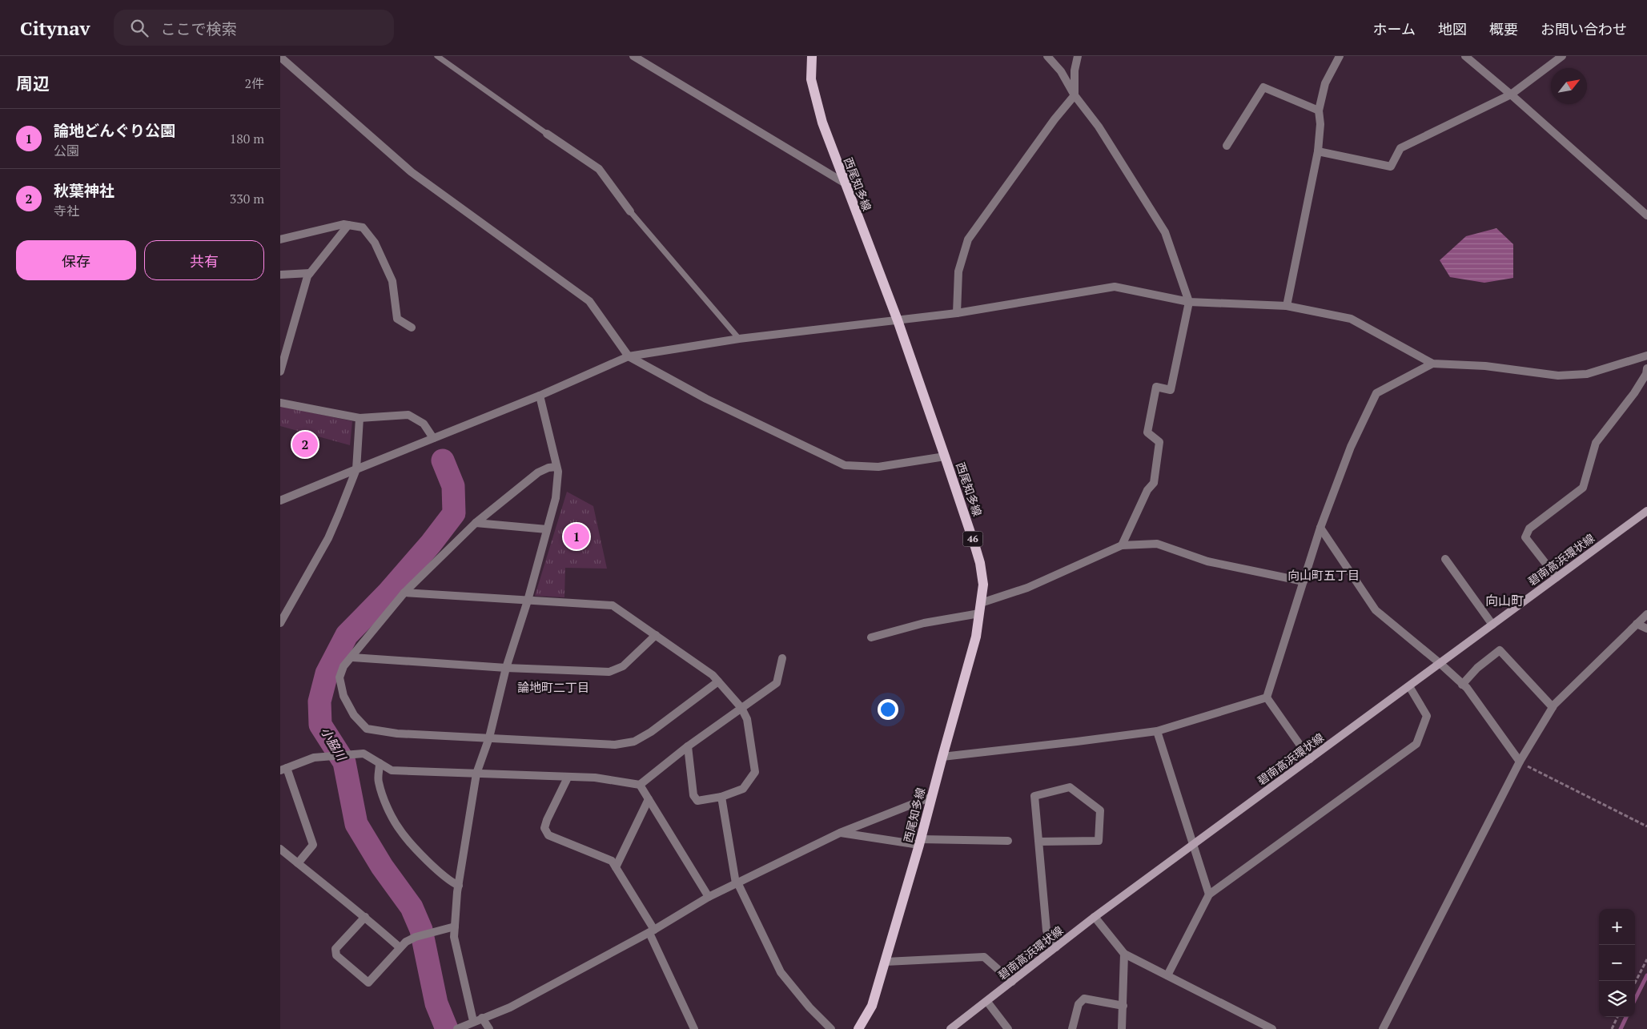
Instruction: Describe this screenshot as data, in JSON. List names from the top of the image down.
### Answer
{
  "streets": {
    "main road": ["西尾知多線", "46", "碧南高浜環状線"]
  },
  "districts": ["向山町五丁目", "向山町", "論地町二丁目"],
  "water": ["小脇川"],
  "north": "top right",
  "page": {
    "header": "Citynav",
    "search": "ここで検索",
    "nav": [
      "ホーム",
      "地図",
      "概要",
      "お問い合わせ"
    ],
    "heading": ["周辺", "2件"],
    "list": [
      {
        "mark": "1",
        "name": "論地どんぐり公園",
        "note": "公園",
        "value": "180 m"
      },
      {
        "mark": "2",
        "name": "秋葉神社",
        "note": "寺社",
        "value": "330 m"
      }
    ],
    "buttons": ["保存", "共有"],
    "pins": ["2", "1"],
    "map_buttons": ["+", "−"]
  }
}
